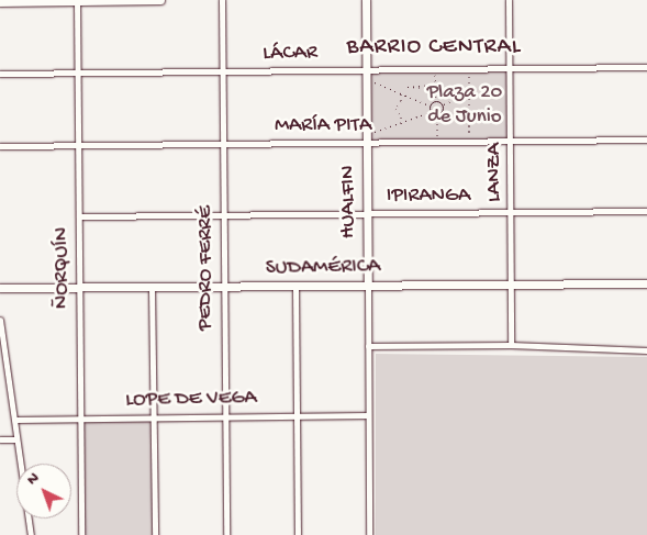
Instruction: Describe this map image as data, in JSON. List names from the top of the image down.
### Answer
{
  "streets": {
    "street": [
      "LÁCAR",
      "MARÍA PITA",
      "LANZA",
      "IPIRANGA",
      "HUALFIN",
      "ÑORQUÍN",
      "PEDRO FERRÉ",
      "SUDAMÉRICA",
      "LOPE DE VEGA"
    ]
  },
  "crossings": [
    ["LÁCAR", "LANZA"],
    ["LÁCAR", "HUALFIN"],
    ["LÁCAR", "ÑORQUÍN"],
    ["LÁCAR", "PEDRO FERRÉ"],
    ["MARÍA PITA", "LANZA"],
    ["MARÍA PITA", "HUALFIN"],
    ["MARÍA PITA", "ÑORQUÍN"],
    ["MARÍA PITA", "PEDRO FERRÉ"],
    ["LANZA", "IPIRANGA"],
    ["LANZA", "SUDAMÉRICA"],
    ["IPIRANGA", "HUALFIN"],
    ["IPIRANGA", "ÑORQUÍN"],
    ["IPIRANGA", "PEDRO FERRÉ"],
    ["HUALFIN", "SUDAMÉRICA"],
    ["HUALFIN", "LOPE DE VEGA"],
    ["ÑORQUÍN", "SUDAMÉRICA"],
    ["ÑORQUÍN", "LOPE DE VEGA"],
    ["PEDRO FERRÉ", "SUDAMÉRICA"],
    ["PEDRO FERRÉ", "LOPE DE VEGA"]
  ],
  "districts": ["BARRIO CENTRAL"],
  "parks": ["Plaza 20 de Junio"],
  "north": "top left"
}
